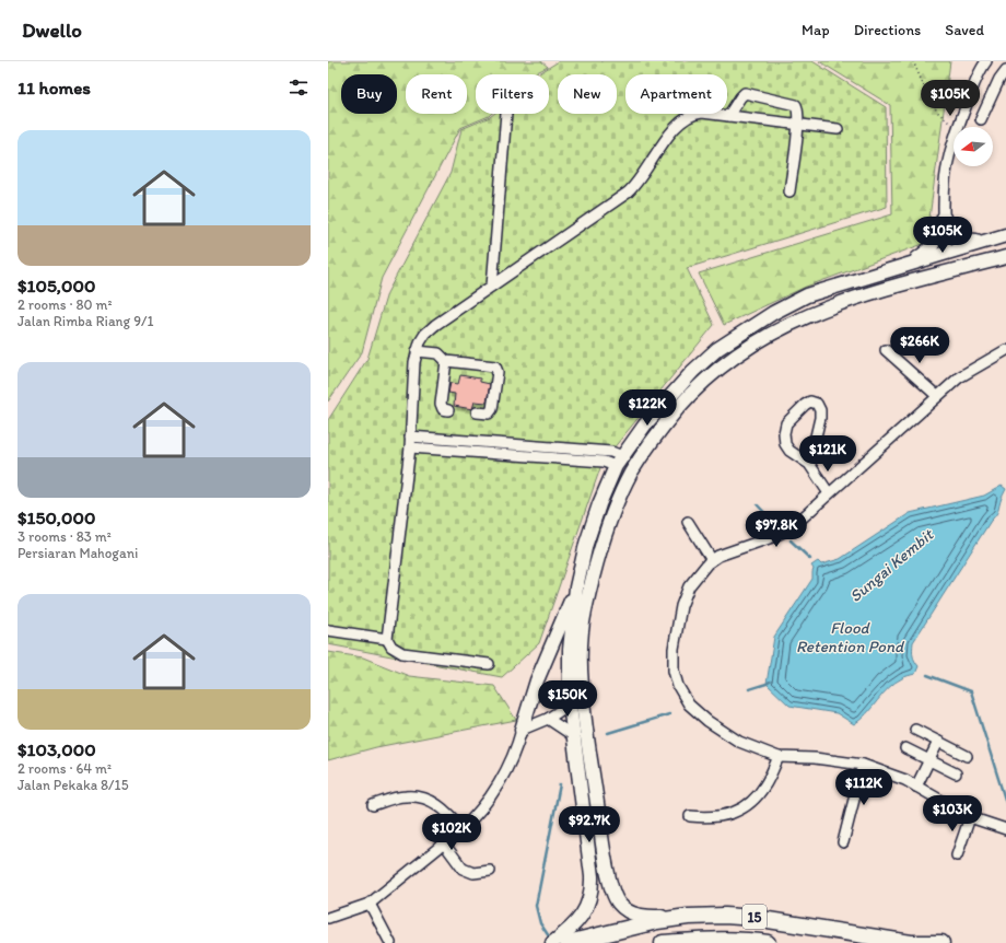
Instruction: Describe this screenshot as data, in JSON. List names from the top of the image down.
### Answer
{
  "streets": {
    "highway": ["15"]
  },
  "water": ["Sungai Kembit", "Flood Retention Pond"],
  "north": "left",
  "page": {
    "header": "Dwello",
    "nav": ["Map", "Directions", "Saved"],
    "heading": "11 homes",
    "chip": [
      "Buy",
      "Rent",
      "Filters",
      "New",
      "Apartment"
    ],
    "price": [
      "$105K",
      "$105K",
      "$266K",
      "$122K",
      "$121K",
      "$97.8K",
      "$150K",
      "$112K",
      "$103K",
      "$92.7K",
      "$102K"
    ],
    "list": [
      {
        "name": "$105,000",
        "note": "2 rooms · 80 m² · Jalan Rimba Riang 9/1"
      },
      {
        "name": "$150,000",
        "note": "3 rooms · 83 m² · Persiaran Mahogani"
      },
      {
        "name": "$103,000",
        "note": "2 rooms · 64 m² · Jalan Pekaka 8/15"
      }
    ]
  }
}
